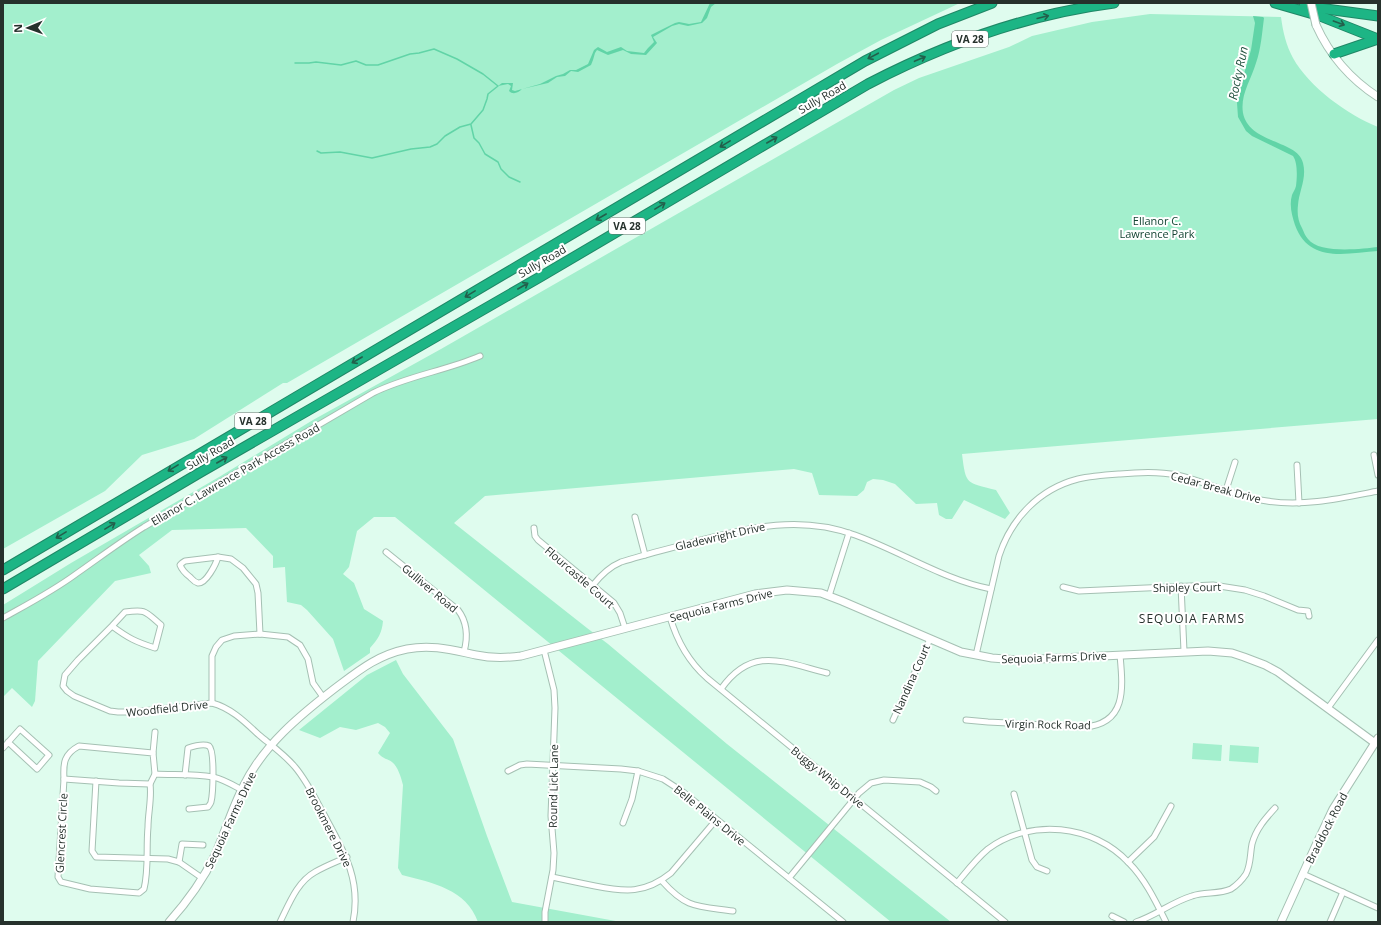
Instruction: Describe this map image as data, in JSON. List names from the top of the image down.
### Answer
{
  "streets": {
    "highway": ["VA 28", "Sully Road"],
    "street": [
      "Ellanor C. Lawrence Park Access Road",
      "Cedar Break Drive",
      "Gladewright Drive",
      "Flourcastle Court",
      "Shipley Court",
      "Gulliver Road",
      "Sequoia Farms Drive",
      "Nandina Court",
      "Woodfield Drive",
      "Virgin Rock Road",
      "Buggy Whip Drive",
      "Round Lick Lane",
      "Belle Plains Drive",
      "Brookmere Drive",
      "Braddock Road",
      "Glencrest Circle"
    ]
  },
  "crossings": [
    ["Cedar Break Drive", "Gladewright Drive"],
    ["Cedar Break Drive", "Sequoia Farms Drive"],
    ["Gladewright Drive", "Flourcastle Court"],
    ["Flourcastle Court", "Sequoia Farms Drive"],
    ["Gulliver Road", "Sequoia Farms Drive"],
    ["Sequoia Farms Drive", "Nandina Court"],
    ["Sequoia Farms Drive", "Woodfield Drive"],
    ["Sequoia Farms Drive", "Virgin Rock Road"],
    ["Sequoia Farms Drive", "Buggy Whip Drive"],
    ["Sequoia Farms Drive", "Round Lick Lane"],
    ["Sequoia Farms Drive", "Brookmere Drive"],
    ["Sequoia Farms Drive", "Braddock Road"],
    ["Woodfield Drive", "Brookmere Drive"],
    ["Round Lick Lane", "Belle Plains Drive"]
  ],
  "districts": ["SEQUOIA FARMS"],
  "water": ["Rocky Run"],
  "parks": ["Ellanor C. Lawrence Park"],
  "north": "left"
}
